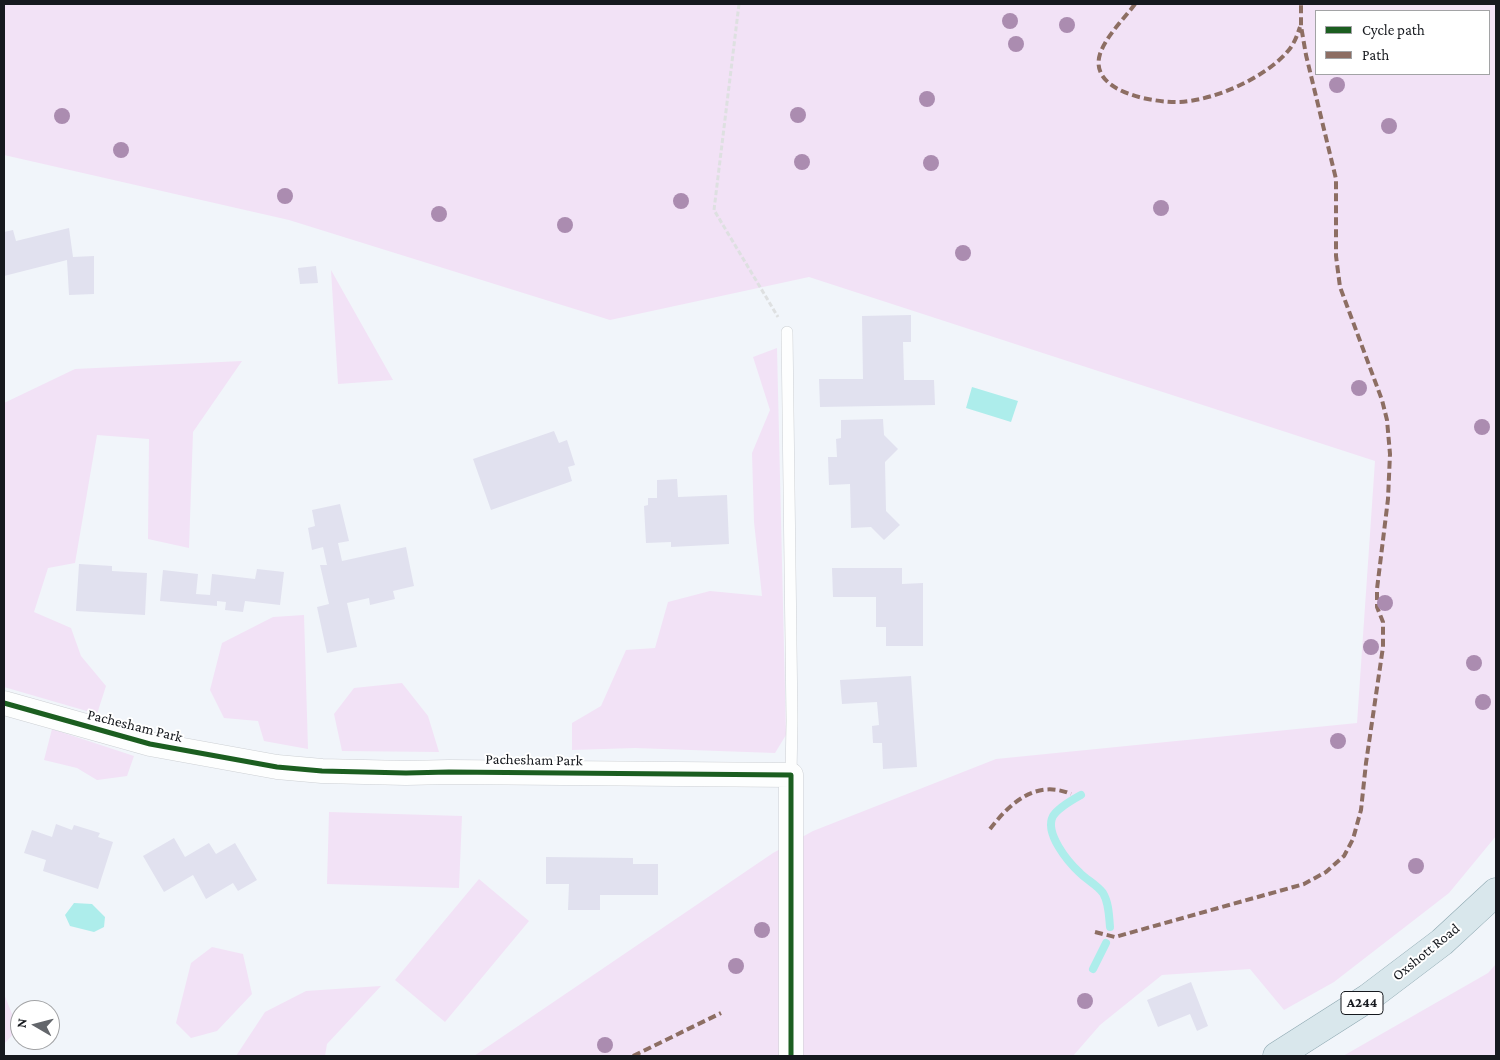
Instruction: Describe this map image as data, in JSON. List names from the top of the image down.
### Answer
{
  "streets": {
    "main road": ["Oxshott Road", "A244"],
    "street": ["Pachesham Park"]
  },
  "legend": ["Cycle path", "Path"],
  "north": "left"
}
